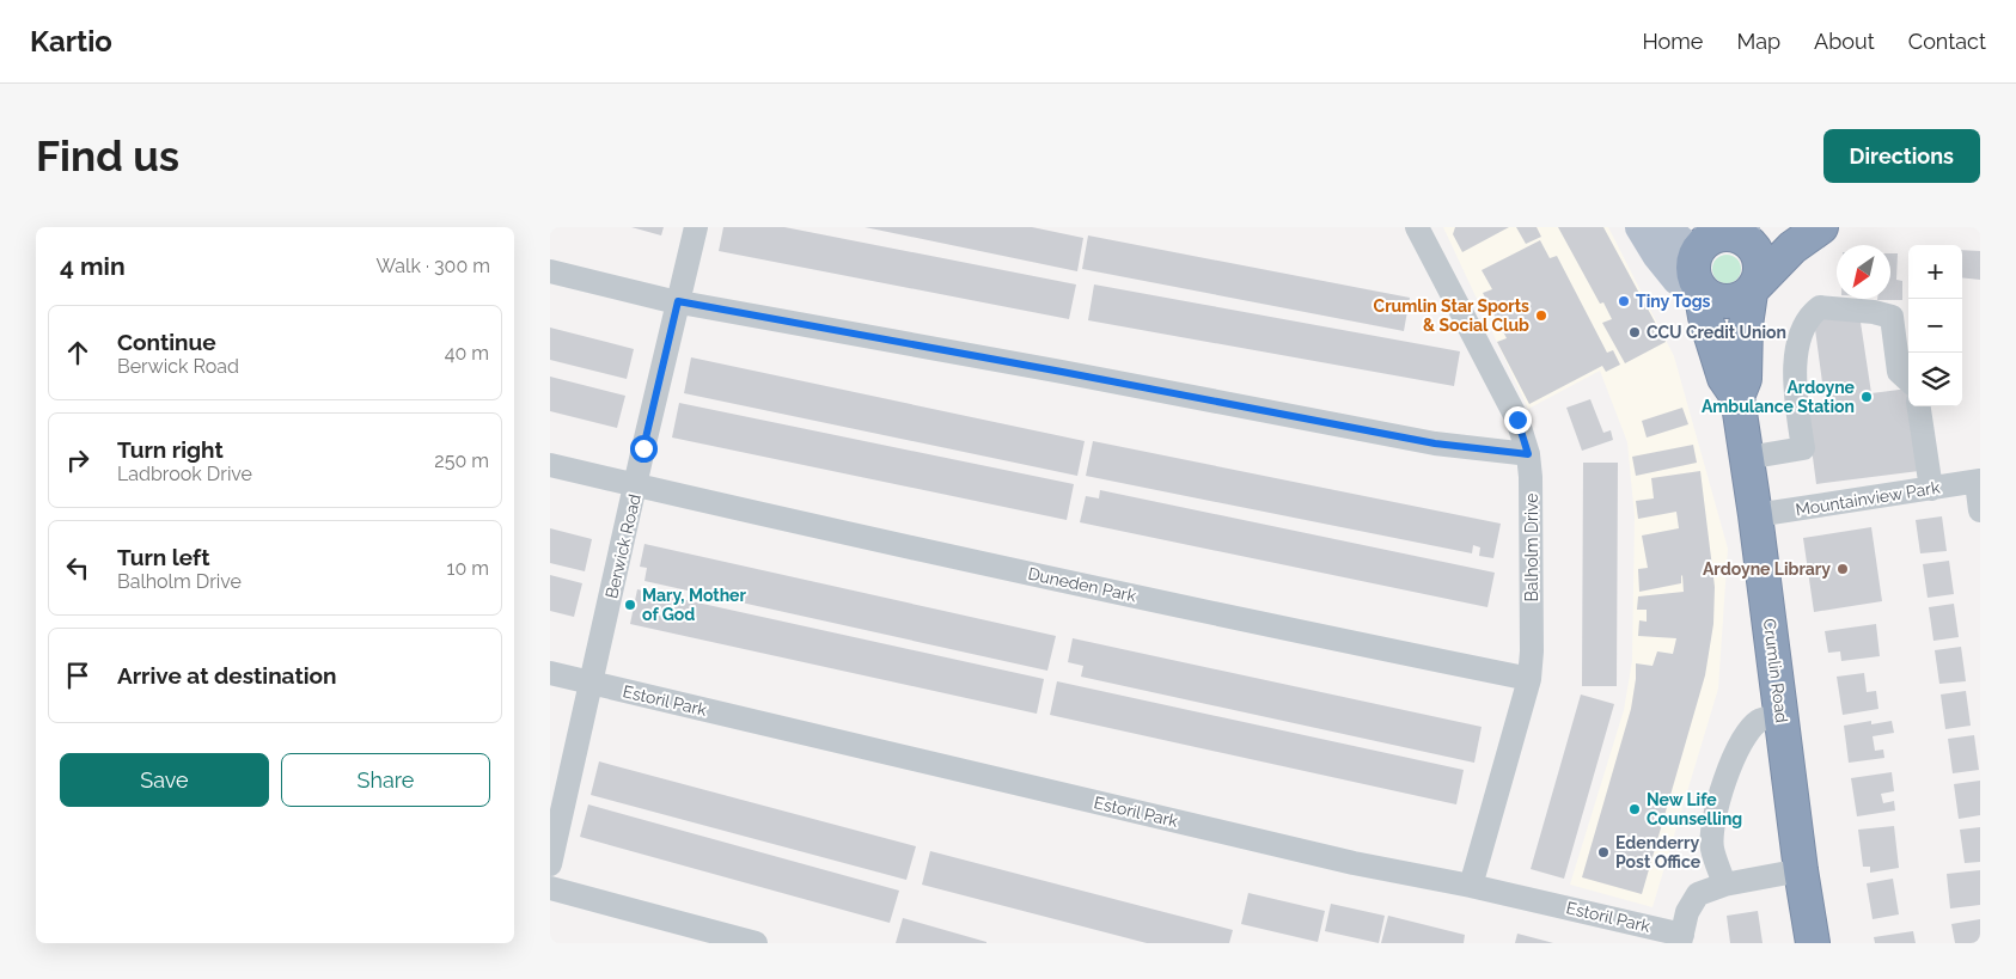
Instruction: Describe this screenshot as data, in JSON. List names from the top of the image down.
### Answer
{
  "streets": {
    "highway": ["Crumlin Road"],
    "street": [
      "Mountainview Park",
      "Berwick Road",
      "Balholm Drive",
      "Duneden Park",
      "Estoril Park"
    ]
  },
  "crossings": [
    ["Mountainview Park", "Crumlin Road"],
    ["Berwick Road", "Duneden Park"],
    ["Berwick Road", "Estoril Park"],
    ["Balholm Drive", "Duneden Park"],
    ["Balholm Drive", "Estoril Park"]
  ],
  "places": [
    "Tiny Togs",
    "Crumlin Star Sports & Social Club",
    "CCU Credit Union",
    "Ardoyne Ambulance Station",
    "Ardoyne Library",
    "Mary, Mother of God",
    "New Life Counselling",
    "Edenderry Post Office"
  ],
  "north": "bottom left",
  "page": {
    "header": "Kartio",
    "nav": [
      "Home",
      "Map",
      "About",
      "Contact"
    ],
    "buttons": [
      "Directions",
      ["Save", "Share"]
    ],
    "title": "Find us",
    "heading": ["4 min", "Walk · 300 m"],
    "map_buttons": ["+", "−"],
    "list": [
      ["Continue", "Berwick Road", "40 m"],
      ["Turn right", "Ladbrook Drive", "250 m"],
      ["Turn left", "Balholm Drive", "10 m"],
      "Arrive at destination"
    ]
  }
}
